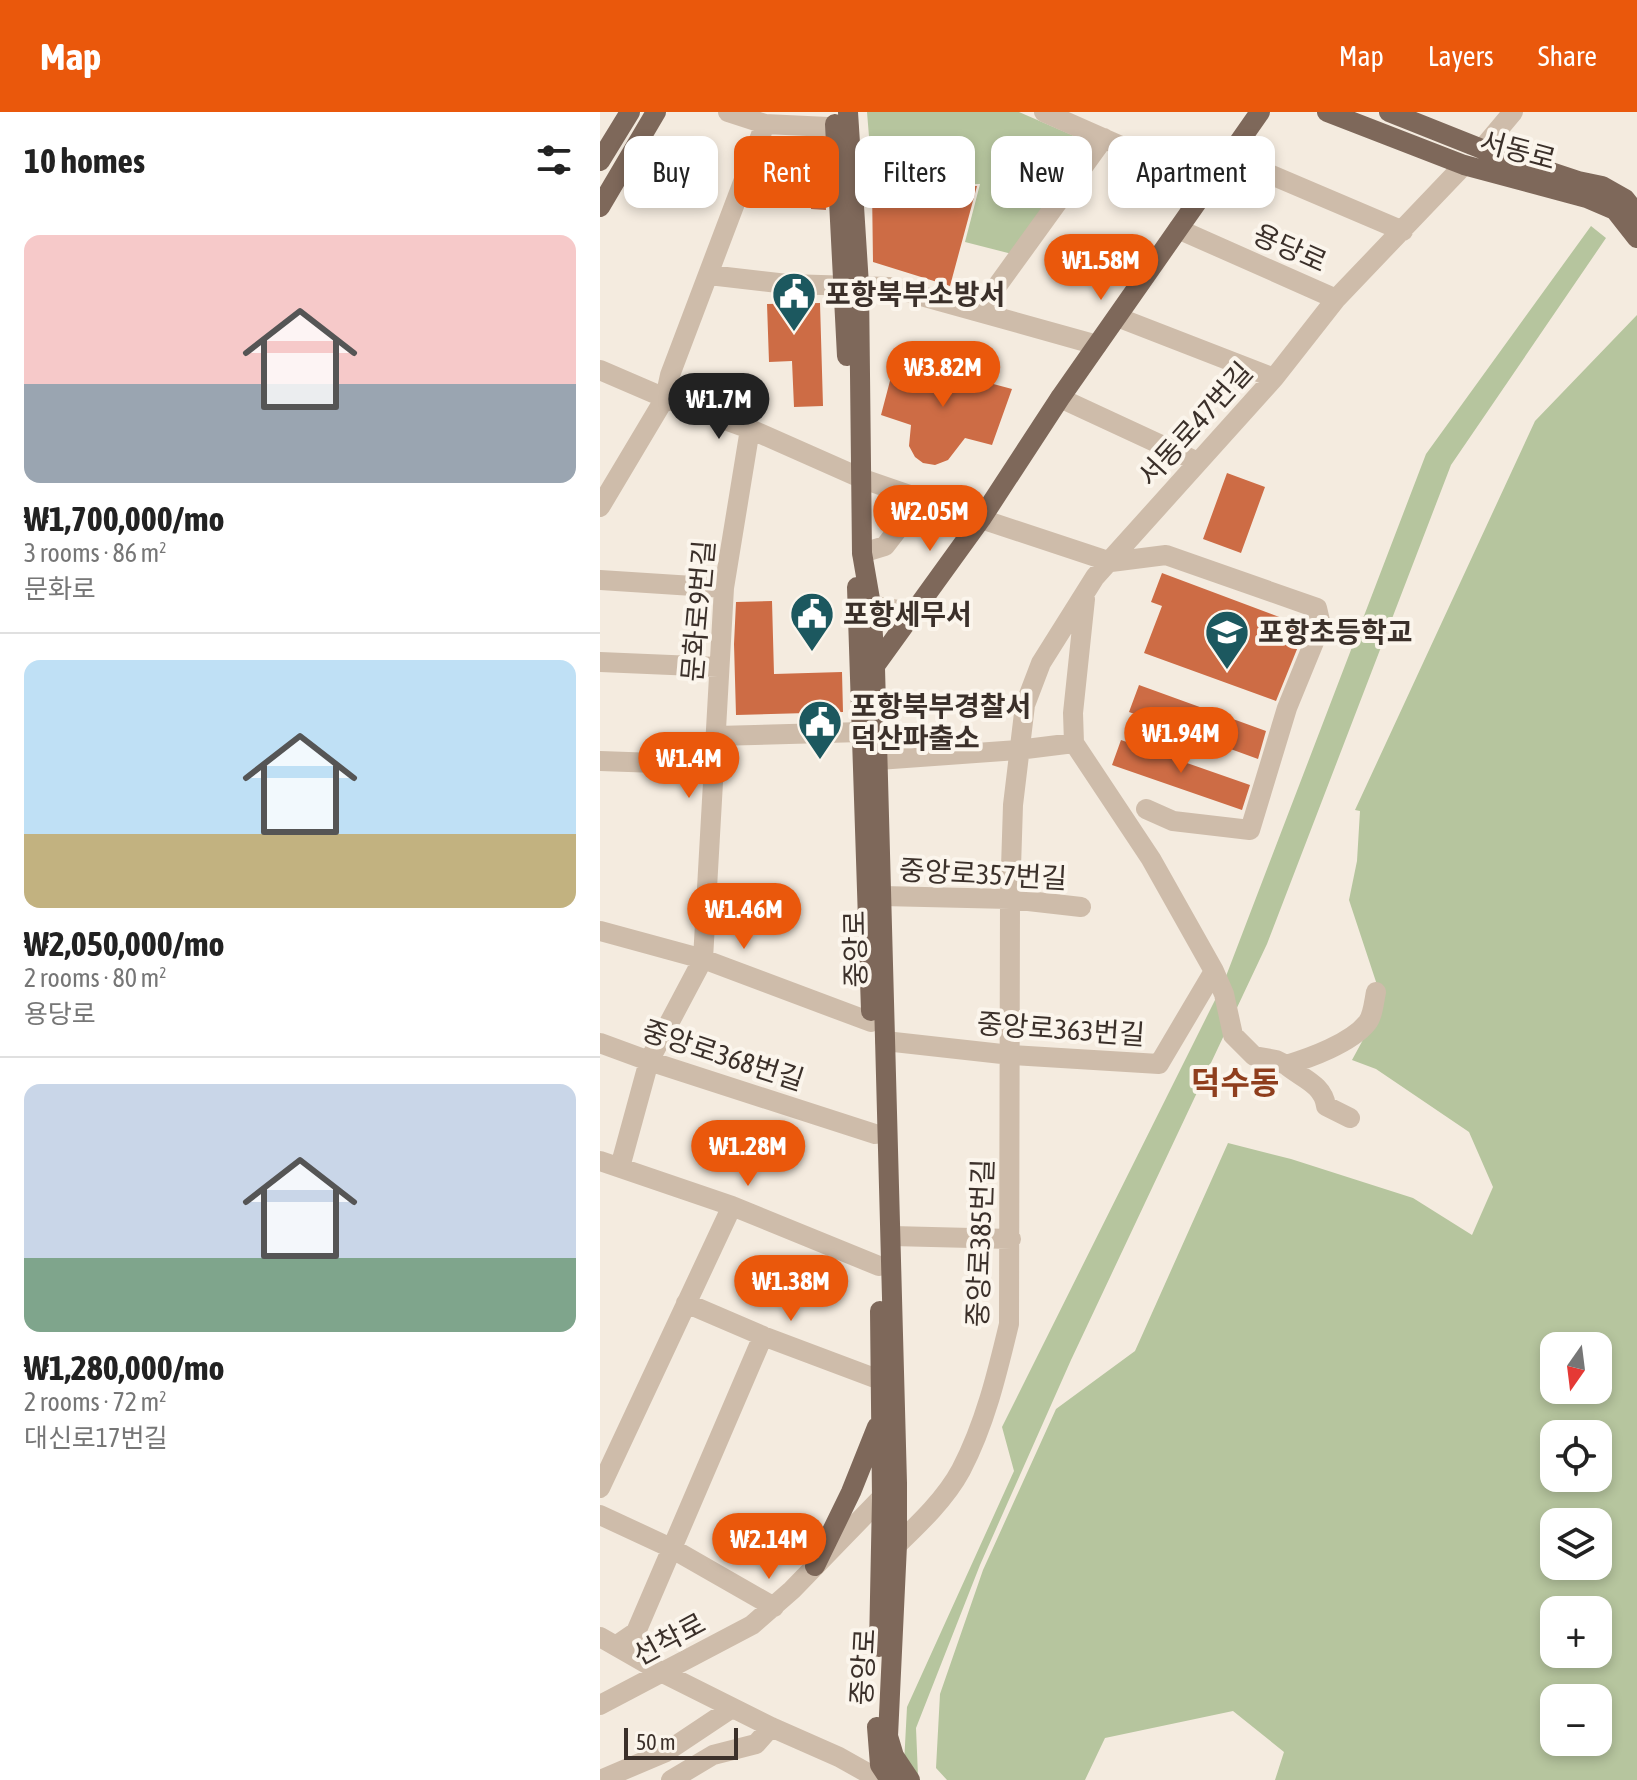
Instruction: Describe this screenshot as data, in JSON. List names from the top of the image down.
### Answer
{
  "streets": {
    "main road": ["서동로", "중앙로"],
    "street": [
      "용당로",
      "서동로47번길",
      "문화로9번길",
      "중앙로357번길",
      "중앙로363번길",
      "중앙로368번길",
      "중앙로385번길",
      "선착로"
    ]
  },
  "crossings": [
    ["서동로", "서동로47번길"],
    ["용당로", "서동로47번길"],
    ["서동로47번길", "중앙로357번길"],
    ["서동로47번길", "중앙로385번길"],
    ["문화로9번길", "중앙로368번길"],
    ["중앙로357번길", "중앙로"],
    ["중앙로357번길", "중앙로385번길"],
    ["중앙로", "중앙로363번길"],
    ["중앙로", "중앙로368번길"],
    ["중앙로", "중앙로385번길"],
    ["중앙로", "선착로"],
    ["중앙로363번길", "중앙로385번길"]
  ],
  "districts": ["덕수동"],
  "places": {
    "public building": ["포항북부소방서", "포항세무서", "포항북부경찰서 덕산파출소"],
    "school or university": ["포항초등학교"]
  },
  "scale_bar": "50 m",
  "north": "bottom",
  "page": {
    "header": "Map",
    "nav": ["Map", "Layers", "Share"],
    "heading": "10 homes",
    "chip": [
      "Buy",
      "Rent",
      "Filters",
      "New",
      "Apartment"
    ],
    "list": [
      {
        "name": "₩1,700,000/mo",
        "note": "3 rooms · 86 m² · 문화로"
      },
      {
        "name": "₩2,050,000/mo",
        "note": "2 rooms · 80 m² · 용당로"
      },
      {
        "name": "₩1,280,000/mo",
        "note": "2 rooms · 72 m² · 대신로17번길"
      }
    ],
    "price": [
      "₩1.58M",
      "₩3.82M",
      "₩1.7M",
      "₩2.05M",
      "₩1.94M",
      "₩1.4M",
      "₩1.46M",
      "₩1.28M",
      "₩1.38M",
      "₩2.14M"
    ],
    "map_buttons": ["+", "−"],
    "scale": "50 m"
  }
}
